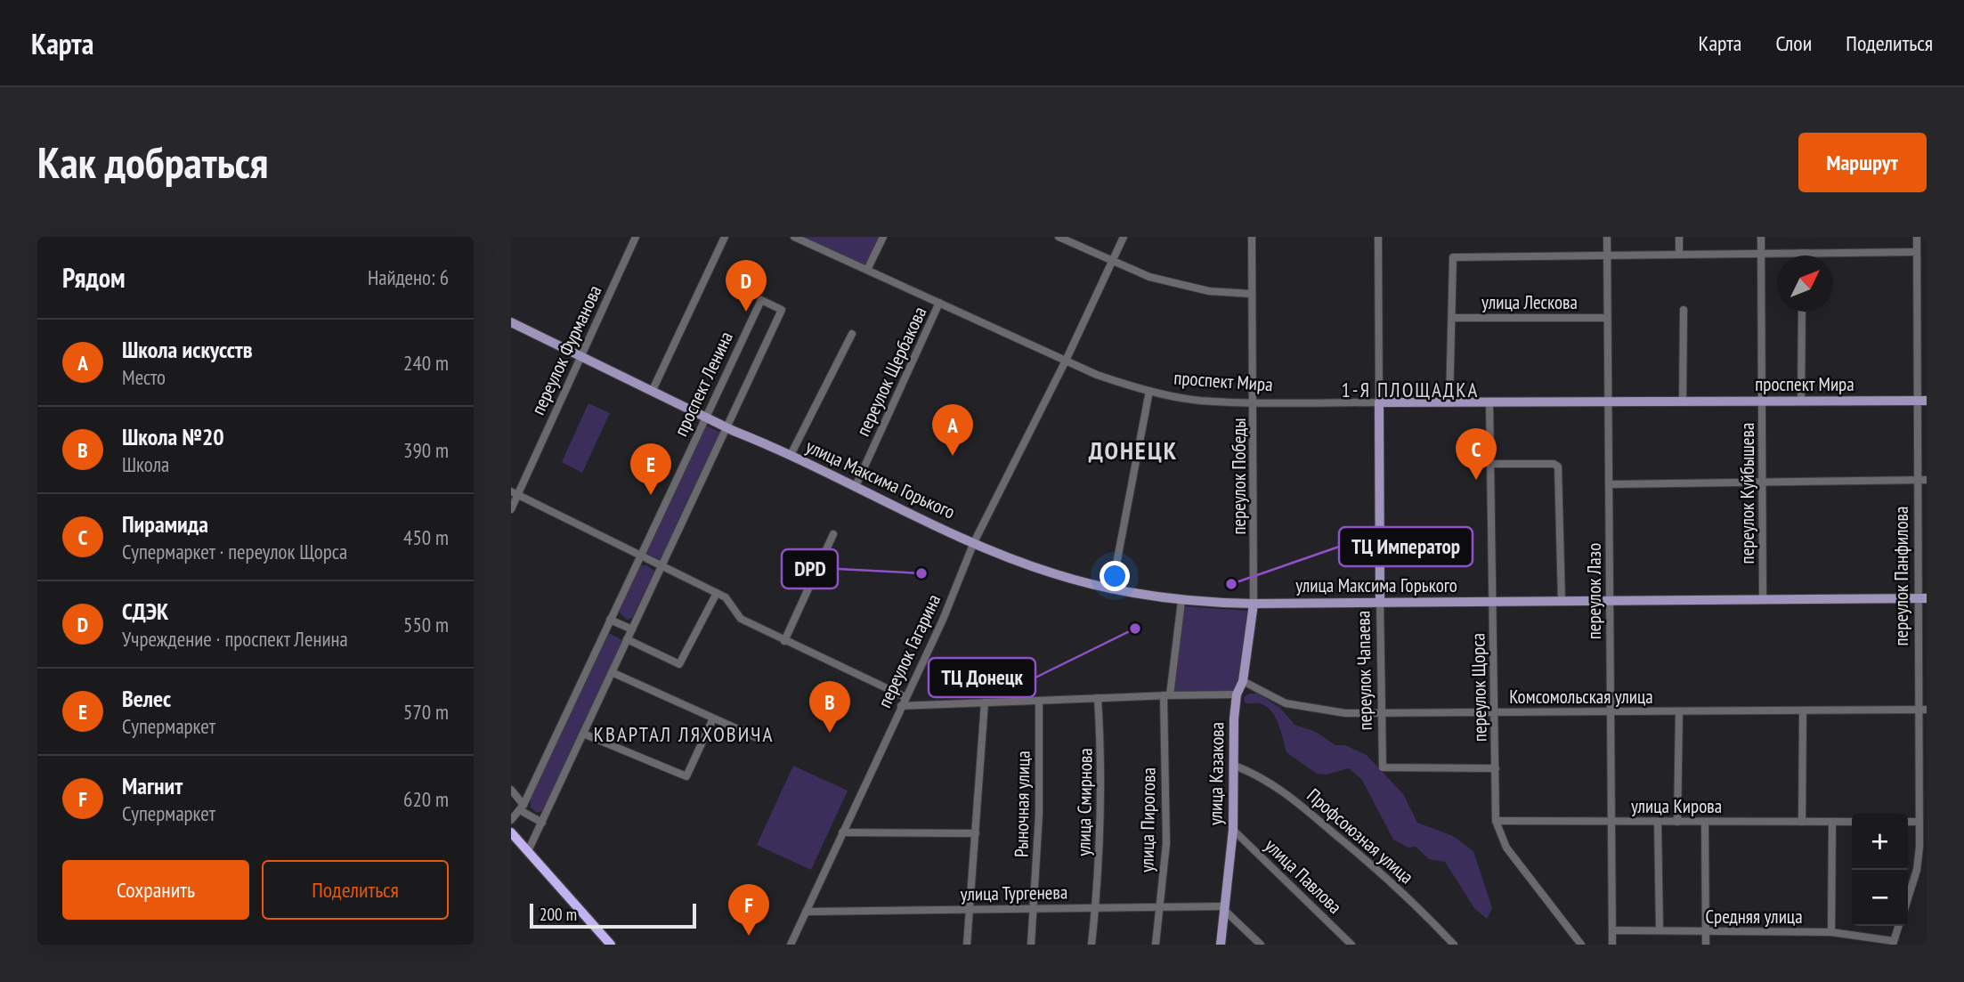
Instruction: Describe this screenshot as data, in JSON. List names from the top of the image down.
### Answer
{
  "streets": {
    "main road": [
      "проспект Мира",
      "улица Максима Горького",
      "переулок Чапаева",
      "улица Казакова"
    ],
    "street": [
      "улица Лескова",
      "переулок Фурманова",
      "переулок Щербакова",
      "проспект Ленина",
      "переулок Победы",
      "переулок Куйбышева",
      "переулок Панфилова",
      "переулок Лазо",
      "переулок Гагарина",
      "переулок Щорса",
      "Комсомольская улица",
      "улица Смирнова",
      "Рыночная улица",
      "улица Кирова",
      "улица Пирогова",
      "Профсоюзная улица",
      "улица Павлова",
      "улица Тургенева",
      "Средняя улица"
    ]
  },
  "crossings": [
    ["улица Лескова", "переулок Лазо"],
    ["переулок Фурманова", "улица Максима Горького"],
    ["переулок Щербакова", "проспект Мира"],
    ["переулок Щербакова", "улица Максима Горького"],
    ["проспект Мира", "переулок Победы"],
    ["проспект Мира", "переулок Куйбышева"],
    ["проспект Мира", "переулок Панфилова"],
    ["проспект Мира", "переулок Лазо"],
    ["проспект Мира", "переулок Гагарина"],
    ["проспект Мира", "переулок Чапаева"],
    ["проспект Мира", "переулок Щорса"],
    ["проспект Ленина", "улица Максима Горького"],
    ["переулок Победы", "улица Максима Горького"],
    ["переулок Победы", "улица Казакова"],
    ["улица Максима Горького", "переулок Куйбышева"],
    ["улица Максима Горького", "переулок Панфилова"],
    ["улица Максима Горького", "переулок Лазо"],
    ["улица Максима Горького", "переулок Гагарина"],
    ["улица Максима Горького", "переулок Чапаева"],
    ["улица Максима Горького", "переулок Щорса"],
    ["улица Максима Горького", "улица Казакова"],
    ["улица Максима Горького", "улица Пирогова"],
    ["переулок Панфилова", "Комсомольская улица"],
    ["переулок Лазо", "Комсомольская улица"],
    ["переулок Лазо", "улица Кирова"],
    ["переулок Лазо", "Средняя улица"],
    ["переулок Гагарина", "улица Тургенева"],
    ["переулок Чапаева", "переулок Щорса"],
    ["переулок Чапаева", "Комсомольская улица"],
    ["переулок Щорса", "Комсомольская улица"],
    ["переулок Щорса", "улица Кирова"],
    ["Комсомольская улица", "улица Казакова"],
    ["улица Казакова", "Профсоюзная улица"],
    ["улица Казакова", "улица Павлова"],
    ["улица Казакова", "улица Тургенева"],
    ["улица Смирнова", "улица Тургенева"],
    ["Рыночная улица", "улица Тургенева"],
    ["улица Пирогова", "улица Тургенева"]
  ],
  "districts": ["1-Я ПЛОЩАДКА", "ДОНЕЦК", "КВАРТАЛ ЛЯХОВИЧА"],
  "places": ["DPD", "ТЦ Император", "ТЦ Донецк"],
  "scale_bar": "200 m",
  "north": "top right",
  "page": {
    "header": "Карта",
    "nav": ["Карта", "Слои", "Поделиться"],
    "buttons": [
      "Маршрут",
      ["Сохранить", "Поделиться"]
    ],
    "title": "Как добраться",
    "heading": ["Рядом", "Найдено: 6"],
    "pins": [
      "D",
      "A",
      "C",
      "E",
      "B",
      "F"
    ],
    "list": [
      {
        "mark": "A",
        "name": "Школа искусств",
        "note": "Место",
        "value": "240 m"
      },
      {
        "mark": "B",
        "name": "Школа №20",
        "note": "Школа",
        "value": "390 m"
      },
      {
        "mark": "C",
        "name": "Пирамида",
        "note": "Супермаркет · переулок Щорса",
        "value": "450 m"
      },
      {
        "mark": "D",
        "name": "СДЭК",
        "note": "Учреждение · проспект Ленина",
        "value": "550 m"
      },
      {
        "mark": "E",
        "name": "Велес",
        "note": "Супермаркет",
        "value": "570 m"
      },
      {
        "mark": "F",
        "name": "Магнит",
        "note": "Супермаркет",
        "value": "620 m"
      }
    ],
    "map_buttons": ["+", "−"],
    "scale": "200 m"
  }
}
